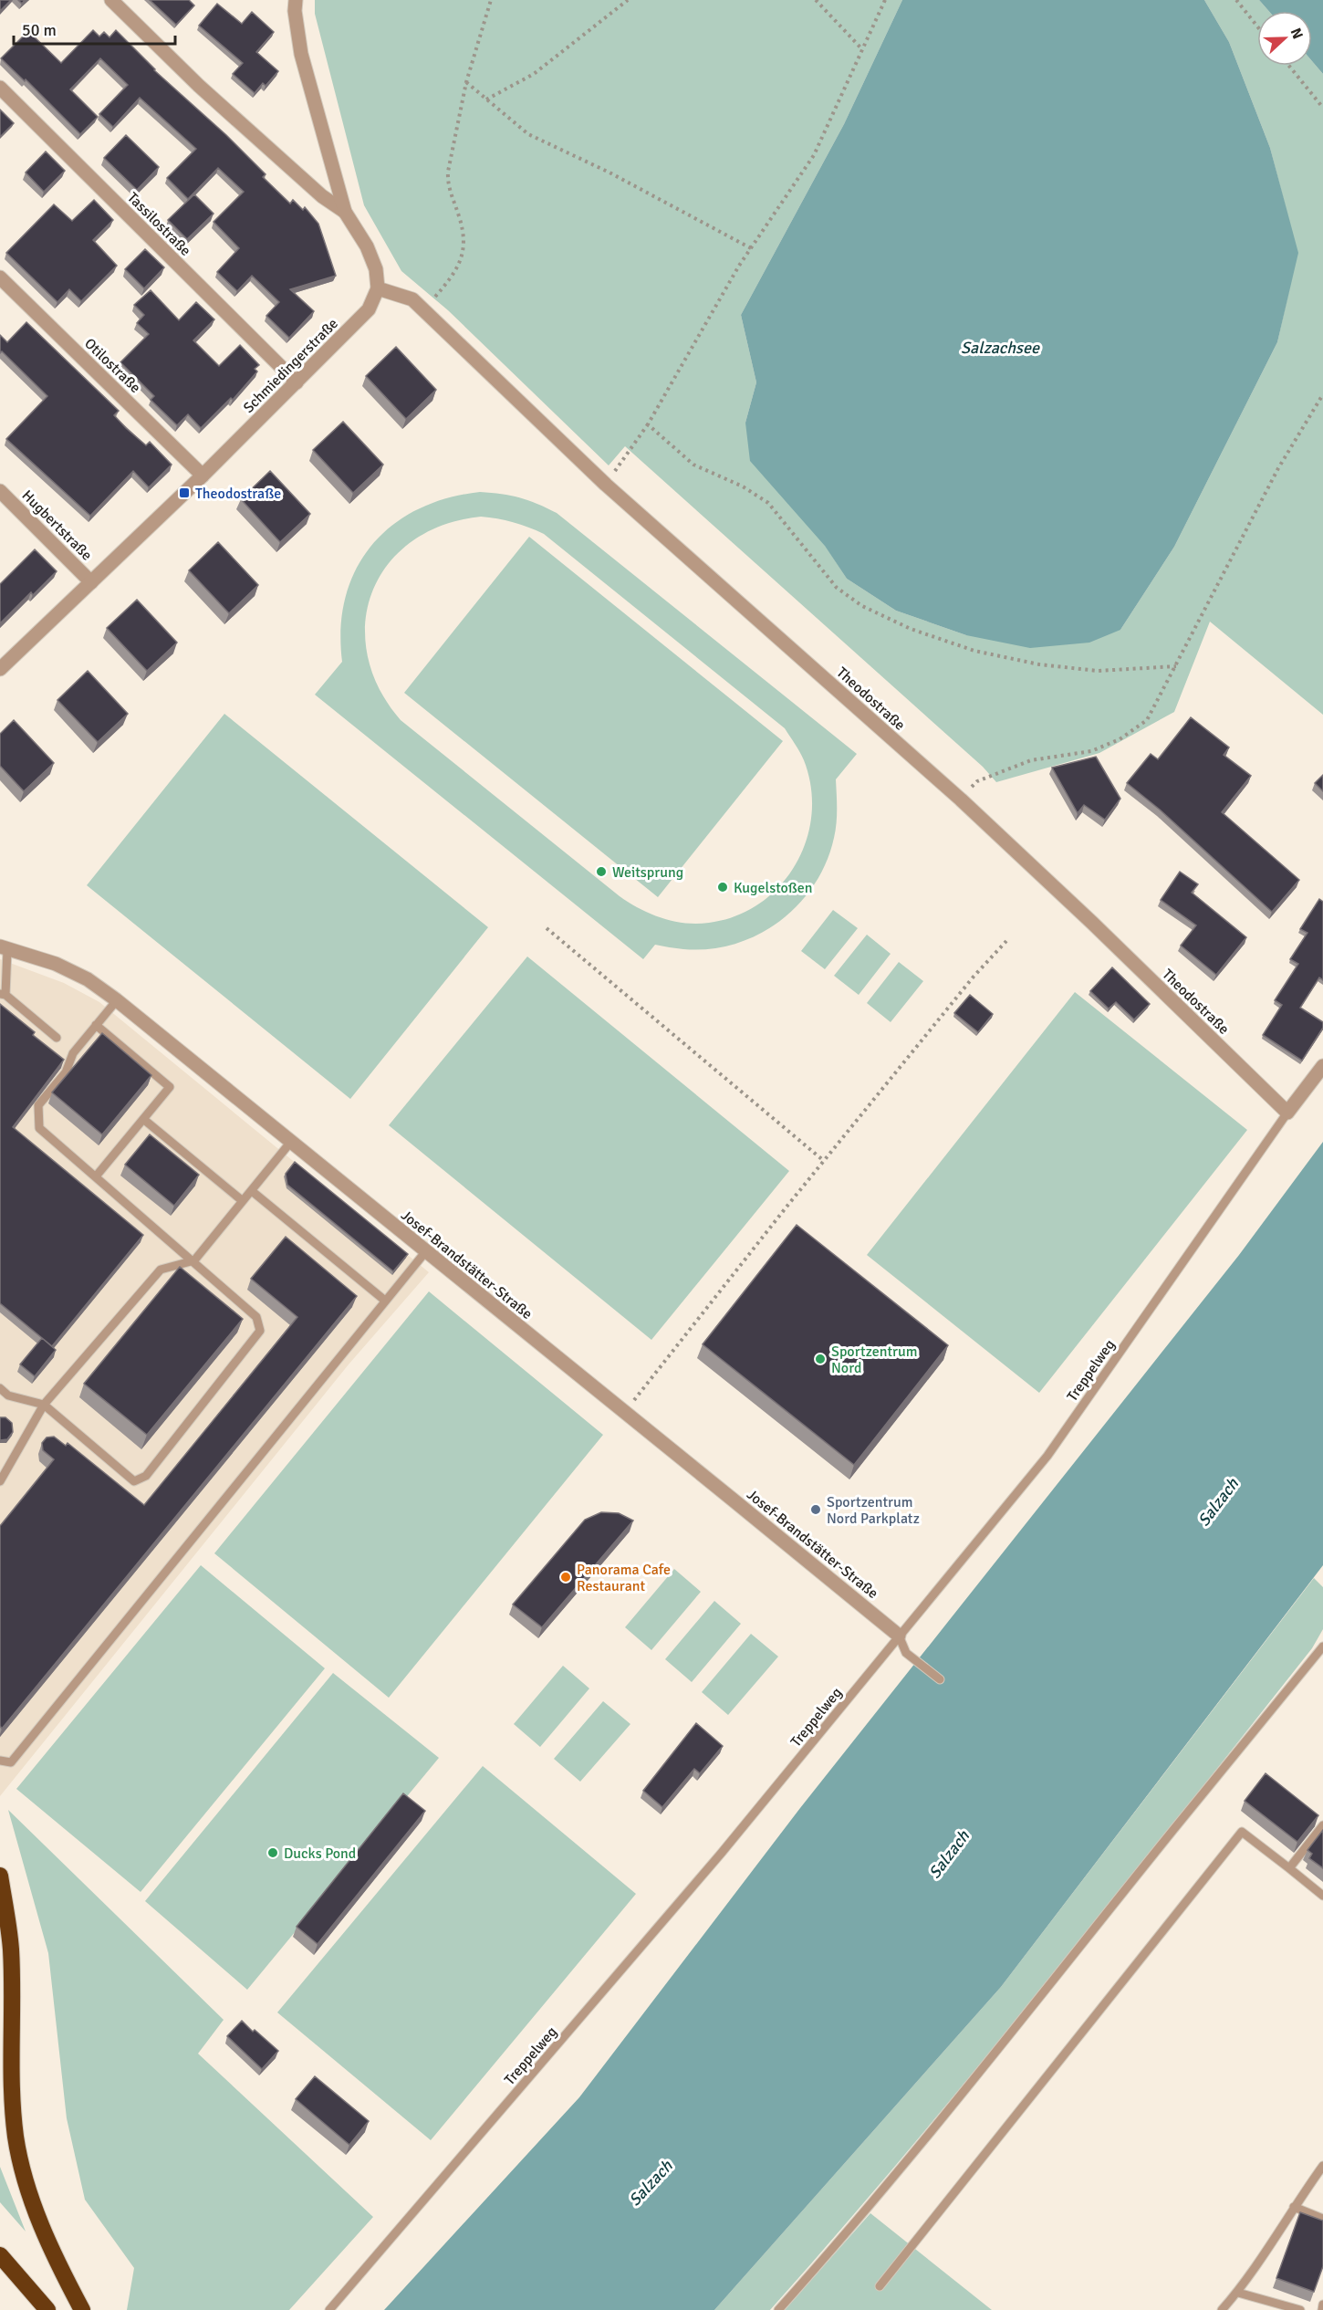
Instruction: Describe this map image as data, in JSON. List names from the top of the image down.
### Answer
{
  "streets": {
    "street": [
      "Tassilostraße",
      "Otilostraße",
      "Schmiedingerstraße",
      "Hugbertstraße",
      "Theodostraße",
      "Josef-Brandstätter-Straße"
    ],
    "lane": ["Treppelweg"]
  },
  "crossings": [
    ["Tassilostraße", "Schmiedingerstraße"],
    ["Otilostraße", "Schmiedingerstraße"],
    ["Schmiedingerstraße", "Hugbertstraße"],
    ["Schmiedingerstraße", "Theodostraße"],
    ["Theodostraße", "Treppelweg"],
    ["Josef-Brandstätter-Straße", "Treppelweg"]
  ],
  "water": ["Salzachsee", "Salzach"],
  "places": {
    "transit": ["Theodostraße"],
    "other": [
      "Weitsprung",
      "Kugelstoßen",
      "Sportzentrum Nord",
      "Sportzentrum Nord Parkplatz",
      "Panorama Cafe Restaurant",
      "Ducks Pond"
    ]
  },
  "scale_bar": "50 m",
  "north": "right"
}
